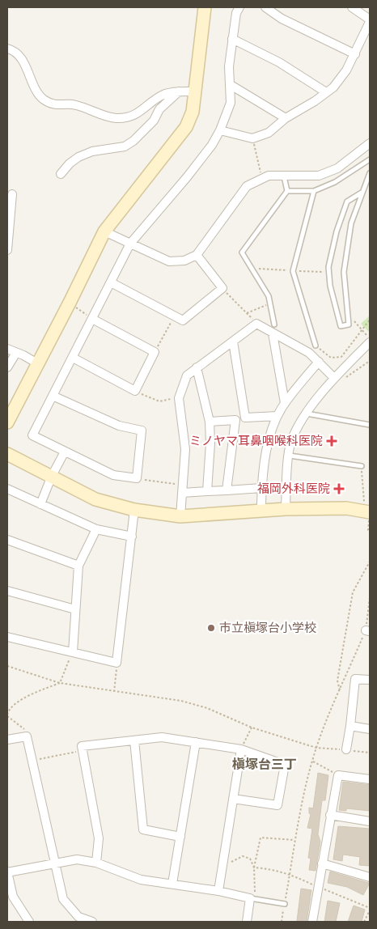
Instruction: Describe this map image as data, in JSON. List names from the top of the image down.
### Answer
{
  "districts": ["槇塚台三丁"],
  "places": {
    "health": ["ミノヤマ耳鼻咽喉科医院", "福岡外科医院"],
    "other": ["市立槇塚台小学校"]
  }
}
